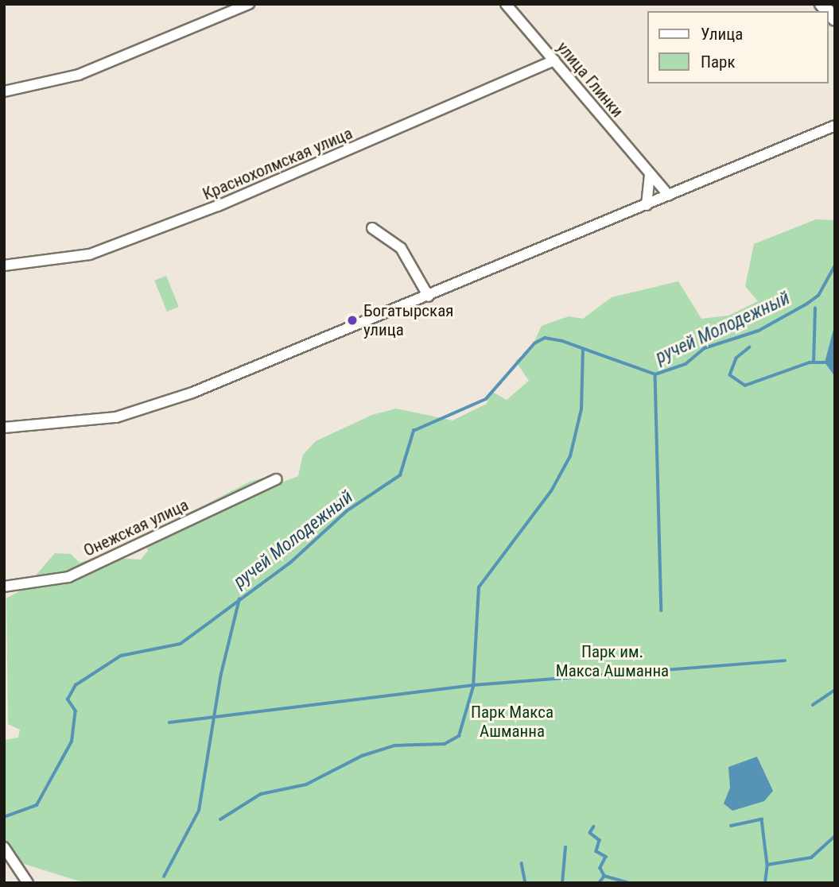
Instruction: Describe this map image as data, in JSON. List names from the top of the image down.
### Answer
{
  "streets": {
    "street": ["улица Глинки", "Краснохолмская улица", "Онежская улица"]
  },
  "crossings": [
    ["улица Глинки", "Краснохолмская улица"]
  ],
  "water": ["ручей Молодежный"],
  "parks": ["Парк им. Макса Ашманна", "Парк Макса Ашманна"],
  "places": ["Богатырская улица"],
  "legend": ["Улица", "Парк"]
}
